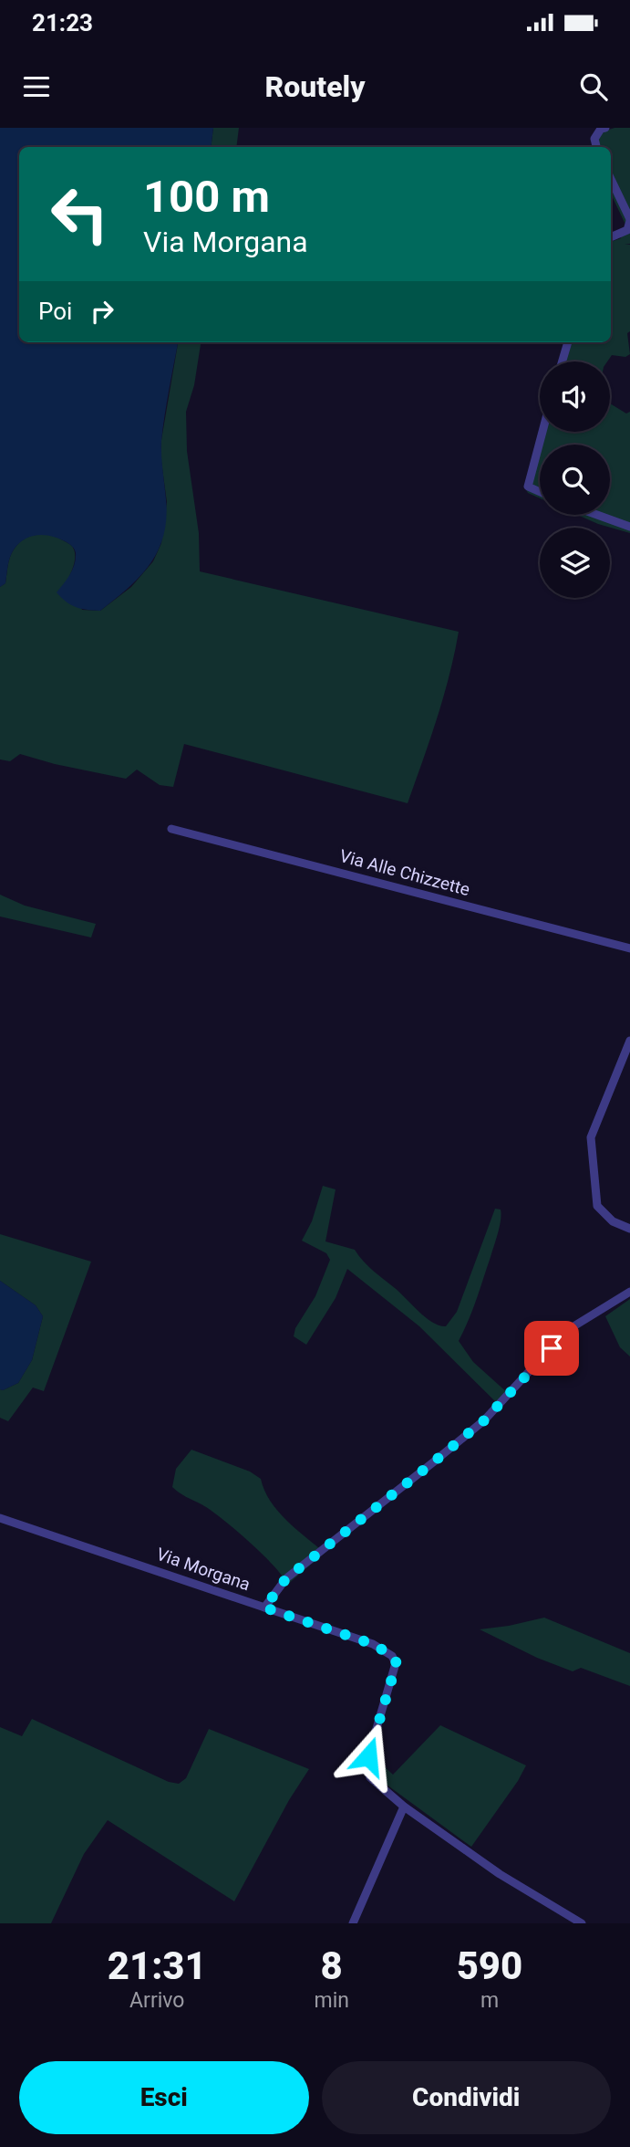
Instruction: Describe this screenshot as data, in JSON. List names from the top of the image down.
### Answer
{
  "streets": {
    "street": ["Via Alle Chizzette", "Via Morgana"]
  },
  "page": {
    "status": "21:23",
    "header": "Routely",
    "turn": ["100 m", "Via Morgana"],
    "then": "Poi",
    "eta": [
      "21:31",
      "Arrivo",
      "8",
      "min",
      "590",
      "m"
    ],
    "buttons": ["Esci", "Condividi"]
  }
}
